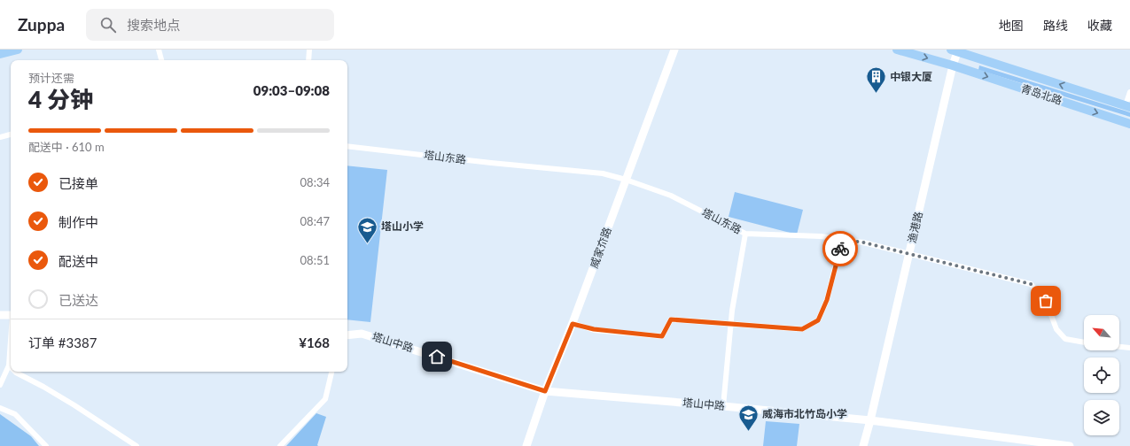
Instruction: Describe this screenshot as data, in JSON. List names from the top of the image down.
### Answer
{
  "streets": {
    "main road": ["青岛北路"],
    "street": [
      "塔山东路",
      "渔港路",
      "威家夼路",
      "塔山中路"
    ]
  },
  "crossings": [
    ["青岛北路", "渔港路"],
    ["塔山东路", "渔港路"],
    ["塔山东路", "威家夼路"],
    ["渔港路", "塔山中路"],
    ["威家夼路", "塔山中路"]
  ],
  "places": {
    "building": ["中银大厦"],
    "school or university": ["塔山小学", "威海市北竹岛小学"]
  },
  "north": "top left",
  "page": {
    "header": "Zuppa",
    "search": "搜索地点",
    "nav": ["地图", "路线", "收藏"],
    "heading": ["4 分钟", "预计还需", "09:03–09:08"],
    "panel": ["订单 #3387", "¥168"],
    "bar": "配送中 · 610 m",
    "list": [
      ["已接单", "08:34"],
      ["制作中", "08:47"],
      ["配送中", "08:51"],
      "已送达"
    ]
  }
}
